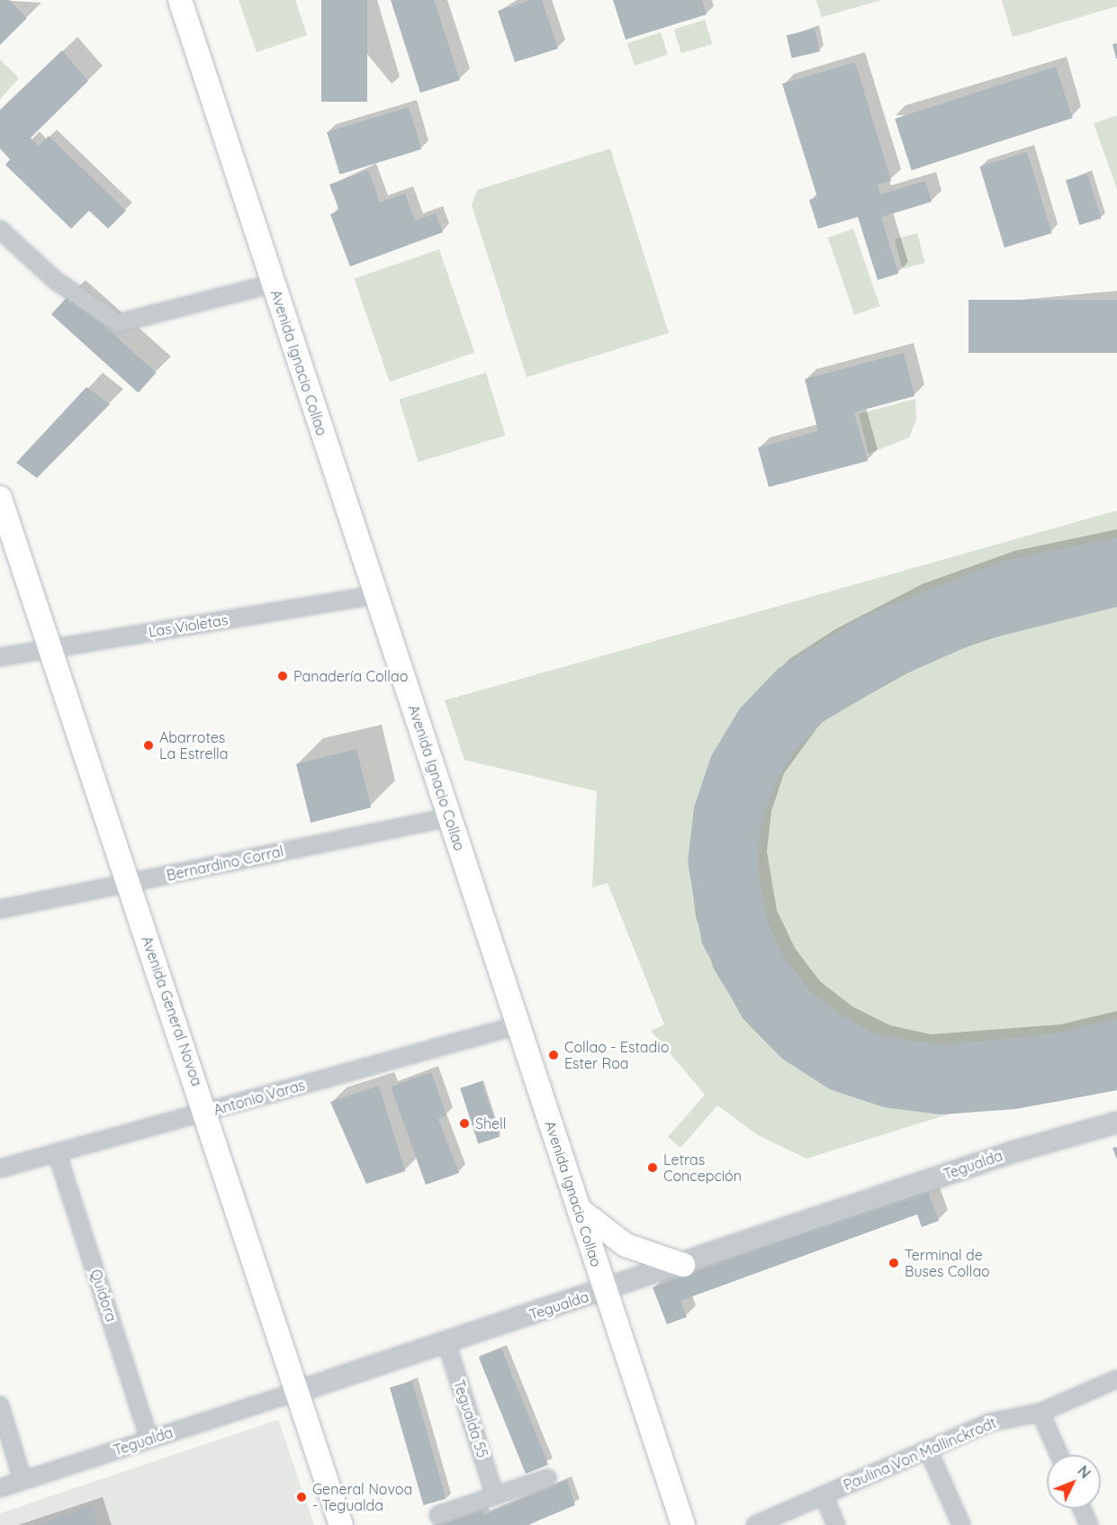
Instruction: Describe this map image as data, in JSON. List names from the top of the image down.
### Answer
{
  "streets": {
    "main road": ["Avenida Ignacio Collao", "Avenida General Novoa"],
    "street": [
      "Las Violetas",
      "Bernardino Corral",
      "Antonio Varas",
      "Tegualda",
      "Quidora",
      "Tegualda 55",
      "Paulina Von Mallinckrodt"
    ]
  },
  "crossings": [
    ["Avenida Ignacio Collao", "Las Violetas"],
    ["Avenida Ignacio Collao", "Bernardino Corral"],
    ["Avenida Ignacio Collao", "Antonio Varas"],
    ["Avenida Ignacio Collao", "Tegualda"],
    ["Las Violetas", "Avenida General Novoa"],
    ["Bernardino Corral", "Avenida General Novoa"],
    ["Avenida General Novoa", "Antonio Varas"],
    ["Avenida General Novoa", "Tegualda"],
    ["Antonio Varas", "Quidora"],
    ["Tegualda", "Quidora"],
    ["Tegualda", "Tegualda 55"]
  ],
  "places": [
    "Panadería Collao",
    "Abarrotes La Estrella",
    "Collao - Estadio Ester Roa",
    "Shell",
    "Letras Concepción",
    "Terminal de Buses Collao",
    "General Novoa - Tegualda"
  ],
  "north": "top right"
}
